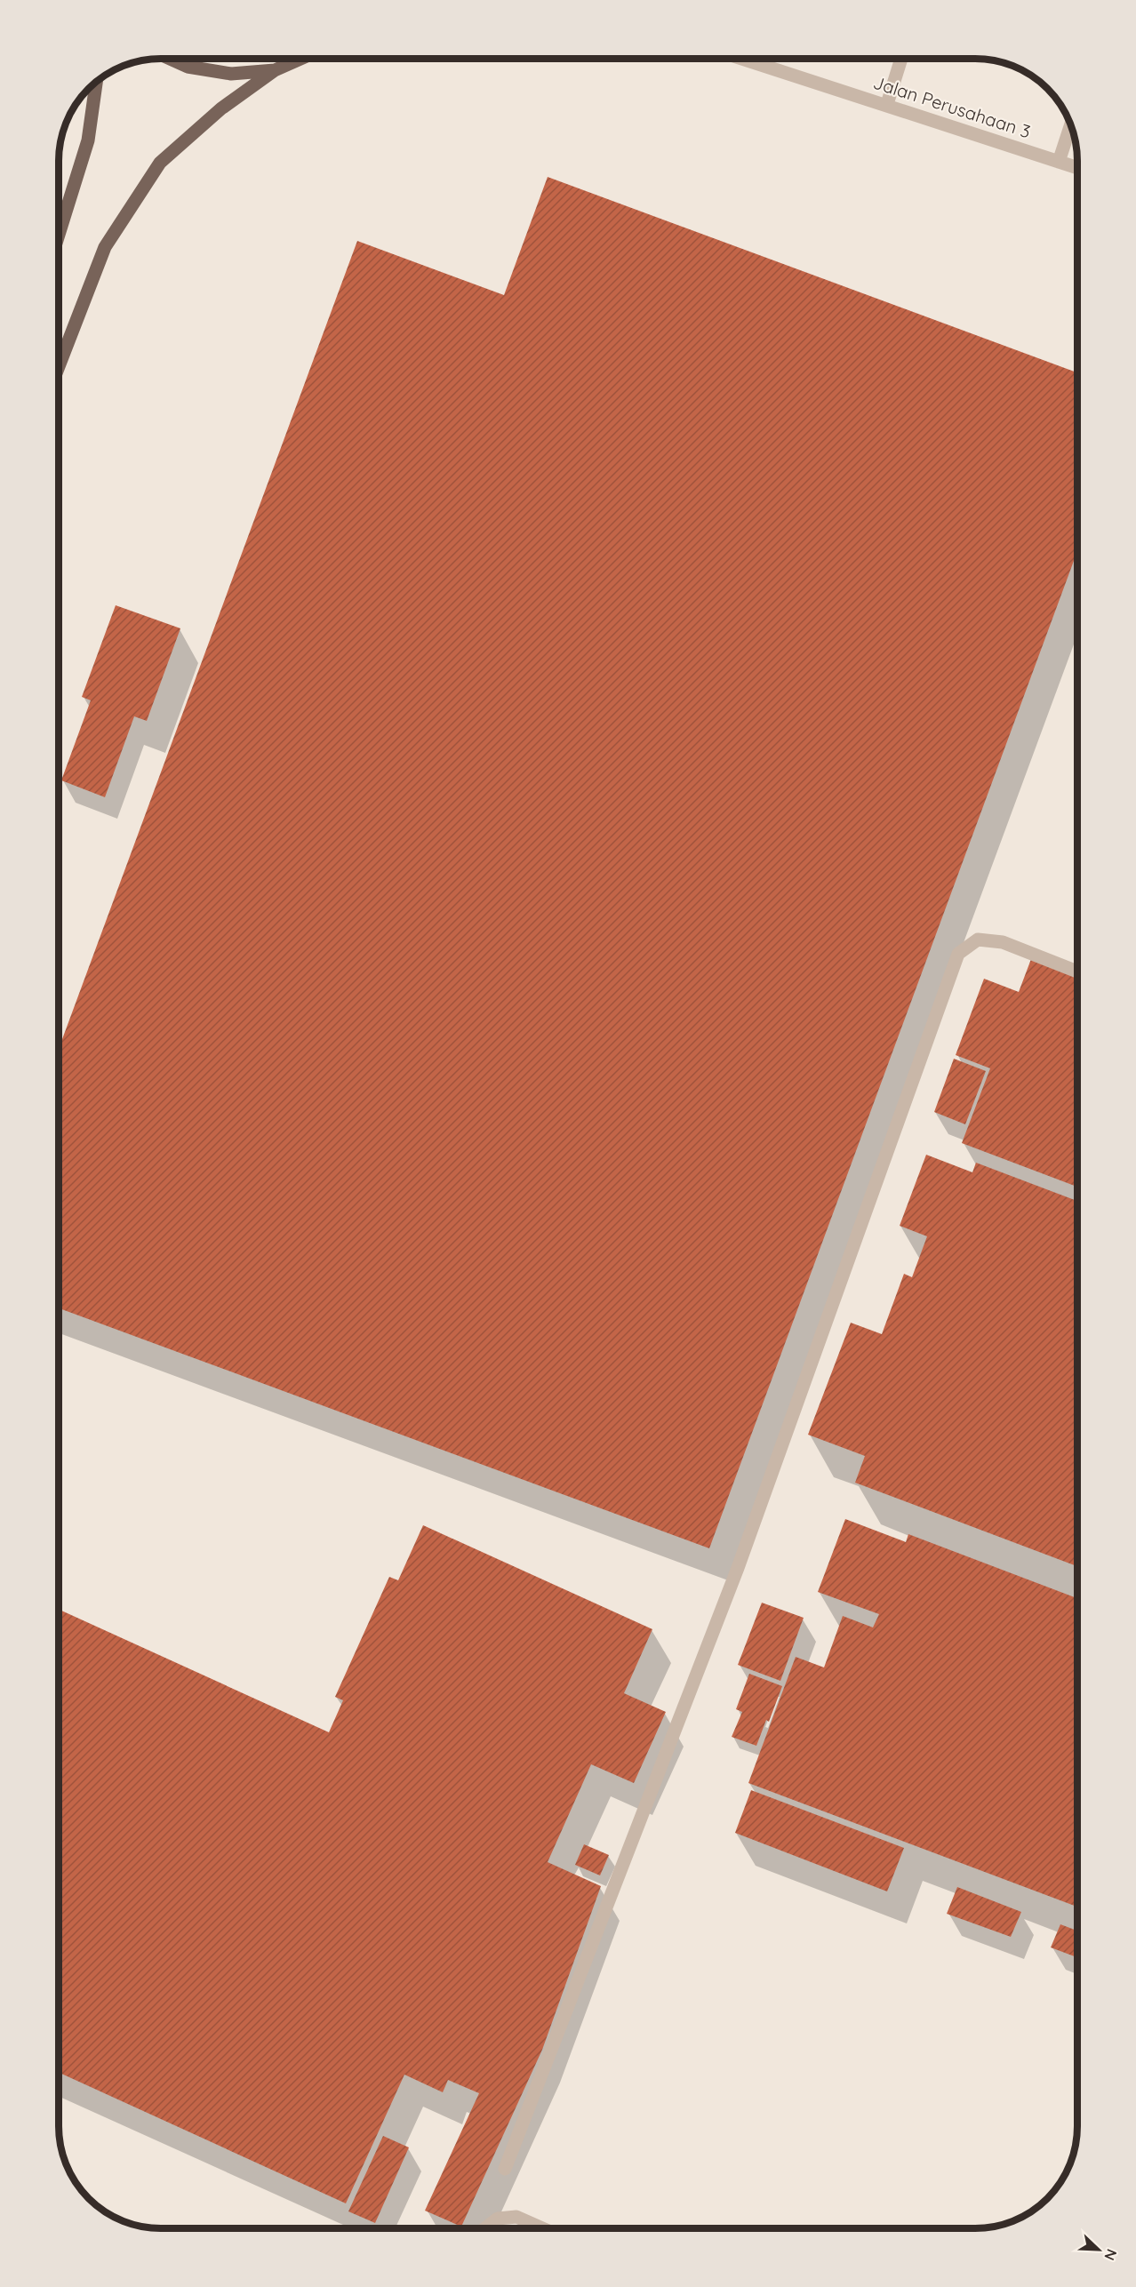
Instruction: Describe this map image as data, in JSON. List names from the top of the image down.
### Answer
{
  "streets": {
    "street": ["Jalan Perusahaan 3"]
  },
  "north": "bottom right"
}
